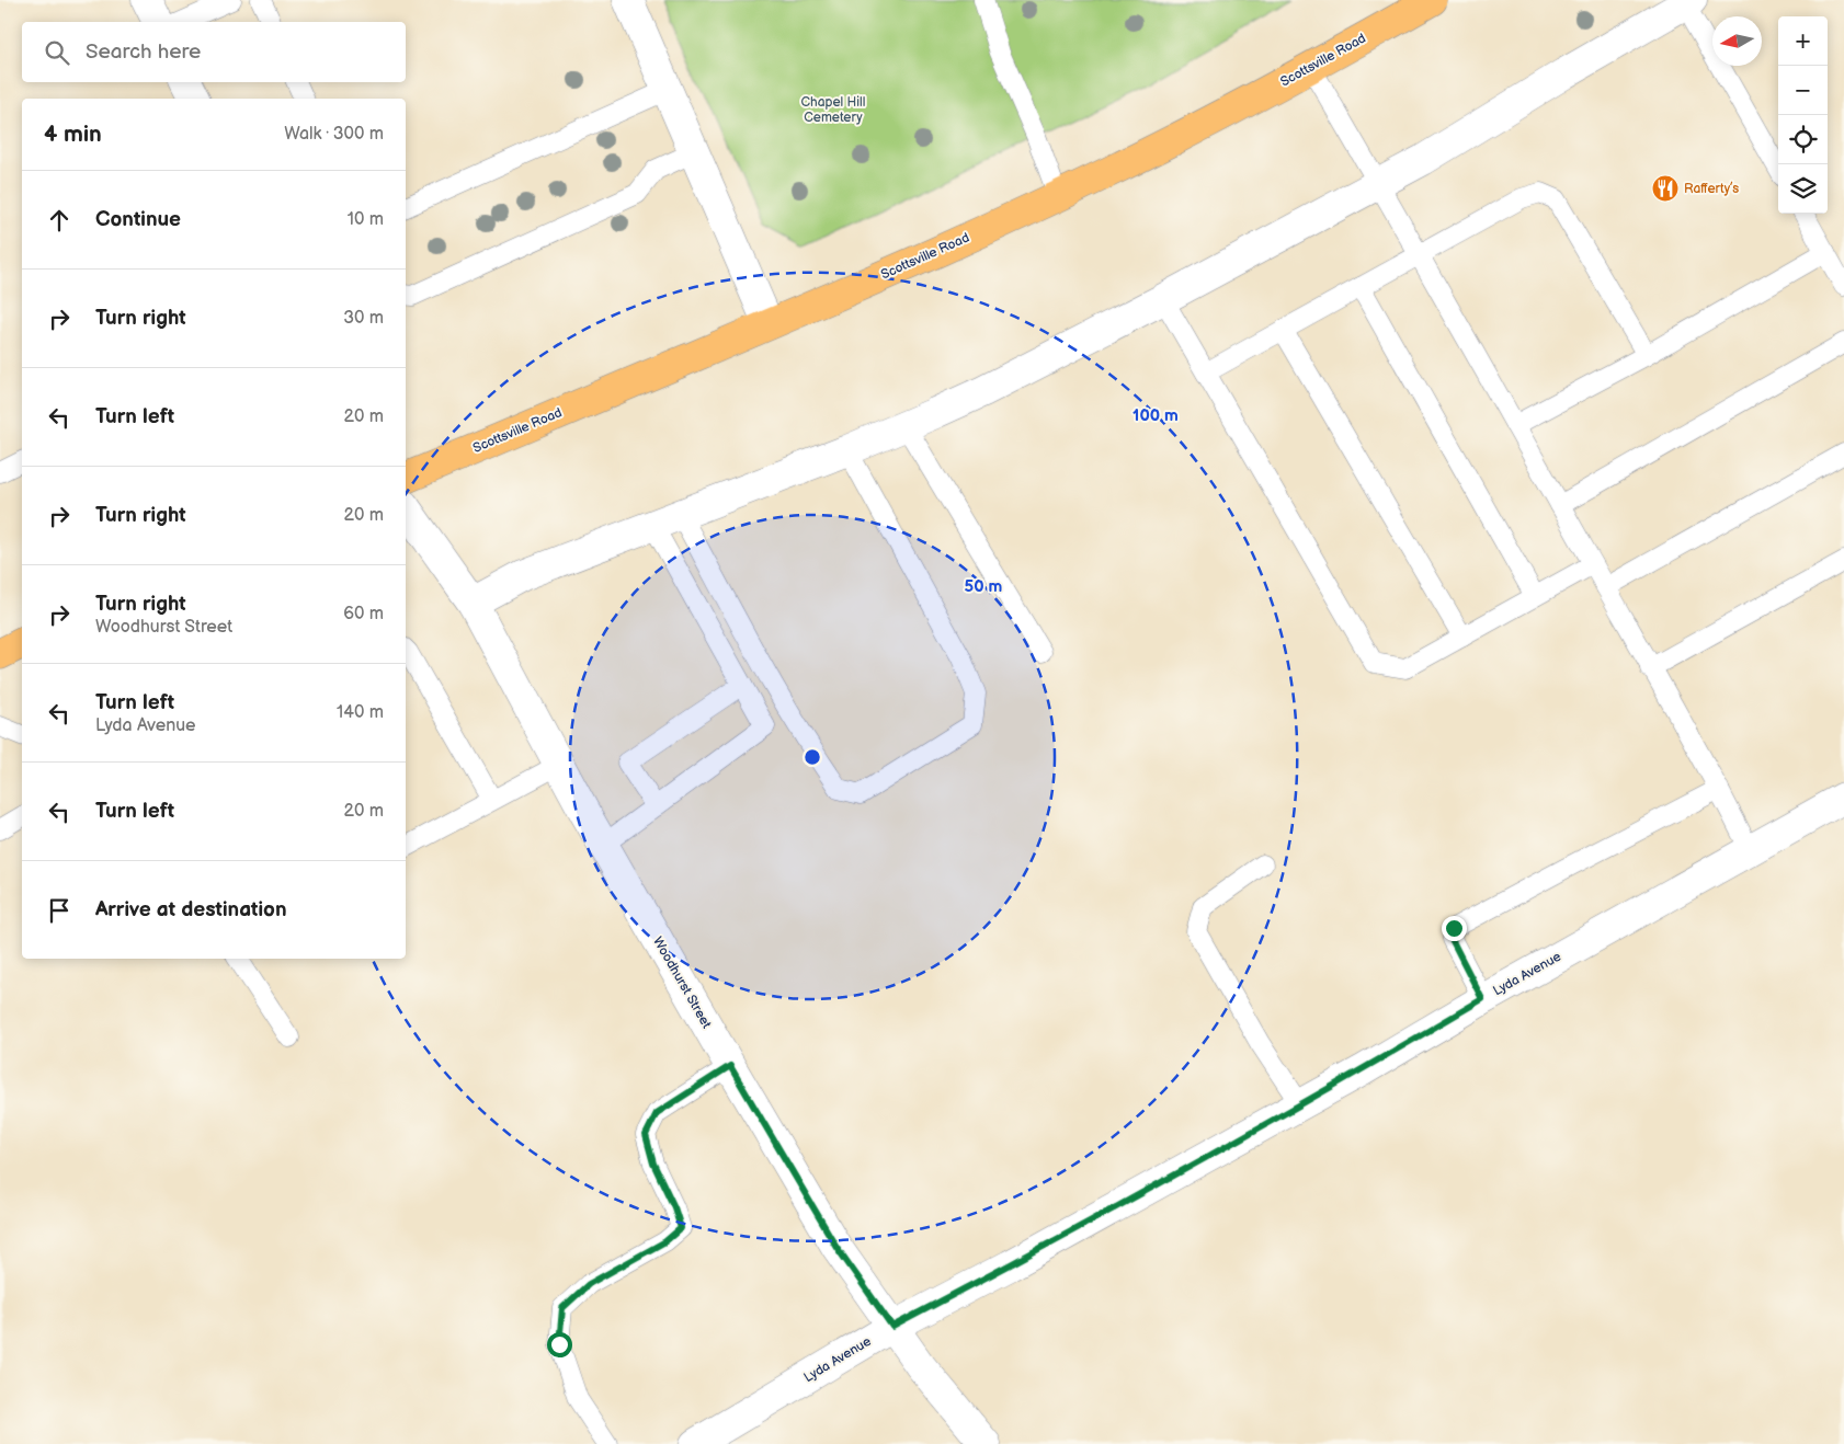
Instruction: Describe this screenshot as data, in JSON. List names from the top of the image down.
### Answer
{
  "streets": {
    "main road": ["Scottsville Road"],
    "street": ["Lyda Avenue", "Woodhurst Street"]
  },
  "crossings": [
    ["Lyda Avenue", "Woodhurst Street"]
  ],
  "parks": ["Chapel Hill Cemetery"],
  "places": {
    "restaurant": ["Rafferty’s"]
  },
  "north": "left",
  "page": {
    "map_buttons": ["+", "−"],
    "search": "Search here",
    "heading": ["4 min", "Walk · 300 m"],
    "list": [
      ["Continue", "10 m"],
      ["Turn right", "30 m"],
      ["Turn left", "20 m"],
      ["Turn right", "20 m"],
      ["Turn right", "Woodhurst Street", "60 m"],
      ["Turn left", "Lyda Avenue", "140 m"],
      ["Turn left", "20 m"],
      "Arrive at destination"
    ]
  },
  "rings": ["100 m", "50 m"]
}
